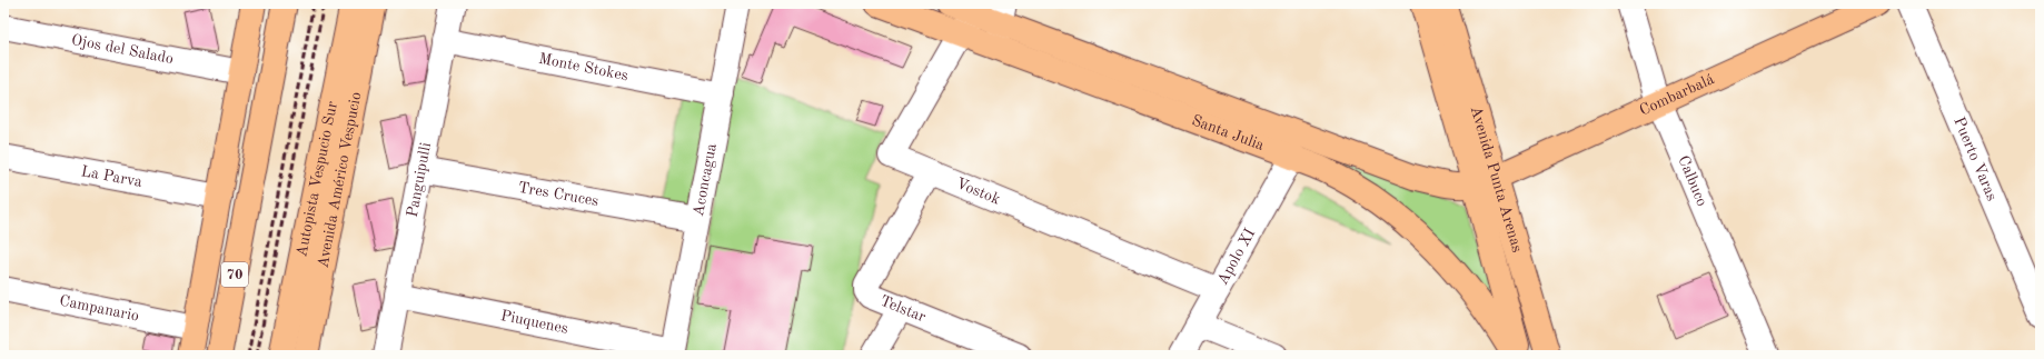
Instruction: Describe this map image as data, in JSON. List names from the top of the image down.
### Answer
{
  "streets": {
    "main road": [
      "Combarbalá",
      "Santa Julia",
      "Autopista Vespucio Sur",
      "Avenida Américo Vespucio",
      "Avenida Punta Arenas",
      "70"
    ],
    "street": [
      "Ojos del Salado",
      "Monte Stokes",
      "Puerto Varas",
      "La Parva",
      "Panguipulli",
      "Aconcagua",
      "Calbuco",
      "Vostok",
      "Tres Cruces",
      "Apolo XI",
      "Campanario",
      "Telstar",
      "Piuquenes"
    ]
  },
  "crossings": [
    ["Monte Stokes", "Panguipulli"],
    ["Monte Stokes", "Aconcagua"],
    ["Combarbalá", "Santa Julia"],
    ["Combarbalá", "Avenida Punta Arenas"],
    ["Combarbalá", "Calbuco"],
    ["Santa Julia", "Avenida Punta Arenas"],
    ["Santa Julia", "Vostok"],
    ["Santa Julia", "Apolo XI"],
    ["Panguipulli", "Tres Cruces"],
    ["Panguipulli", "Piuquenes"],
    ["Aconcagua", "Tres Cruces"],
    ["Aconcagua", "Piuquenes"],
    ["Vostok", "Apolo XI"],
    ["Vostok", "Telstar"]
  ]
}
